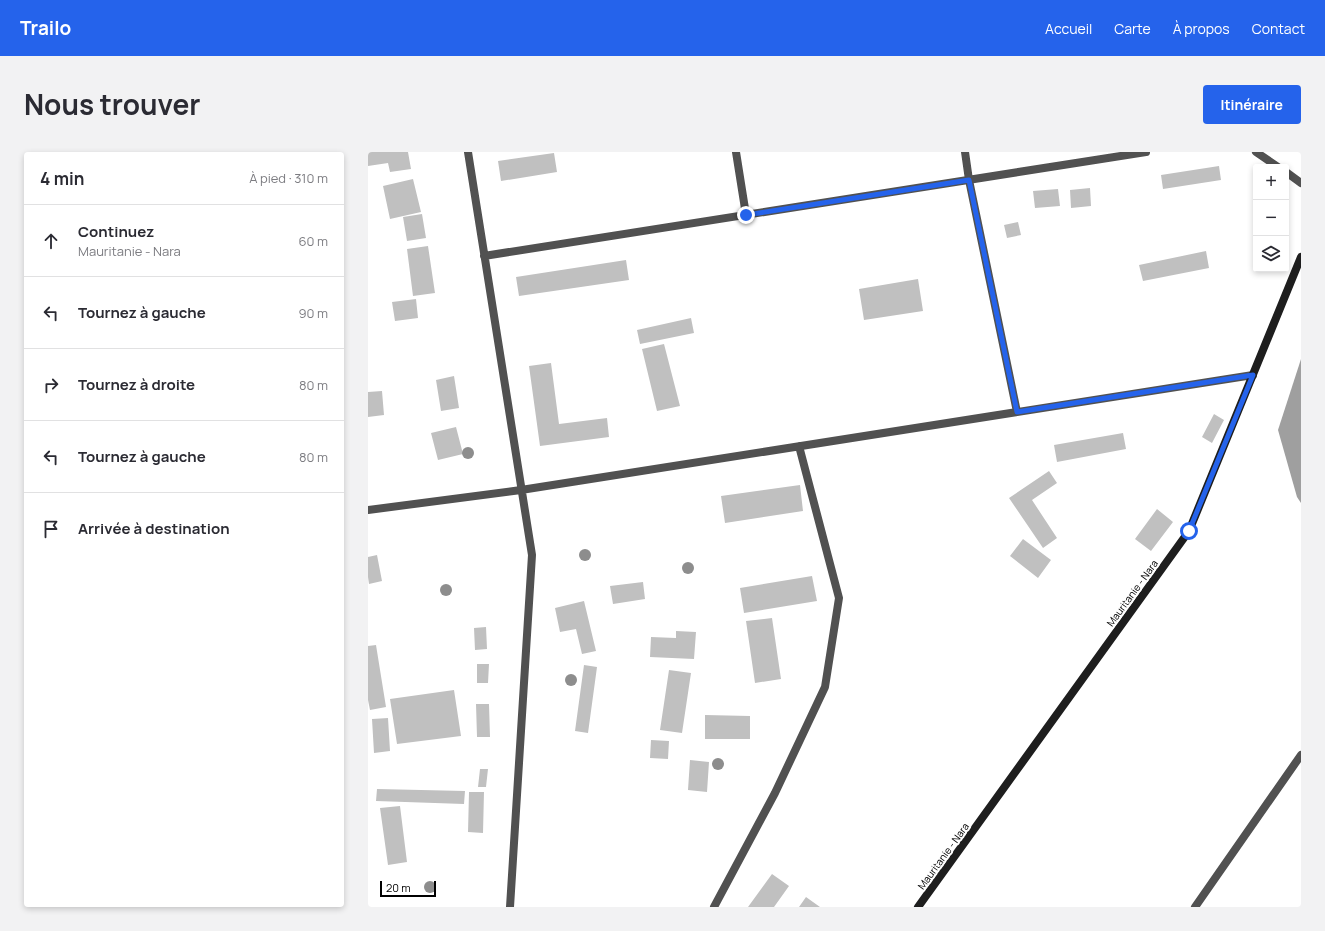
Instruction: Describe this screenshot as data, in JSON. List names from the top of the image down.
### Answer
{
  "streets": {
    "main road": ["Mauritanie - Nara"]
  },
  "scale_bar": "20 m",
  "page": {
    "header": "Trailo",
    "nav": [
      "Accueil",
      "Carte",
      "À propos",
      "Contact"
    ],
    "title": "Nous trouver",
    "buttons": "Itinéraire",
    "heading": ["4 min", "À pied · 310 m"],
    "map_buttons": ["+", "−"],
    "list": [
      ["Continuez", "Mauritanie - Nara", "60 m"],
      ["Tournez à gauche", "90 m"],
      ["Tournez à droite", "80 m"],
      ["Tournez à gauche", "80 m"],
      "Arrivée à destination"
    ],
    "scale": "20 m"
  }
}
